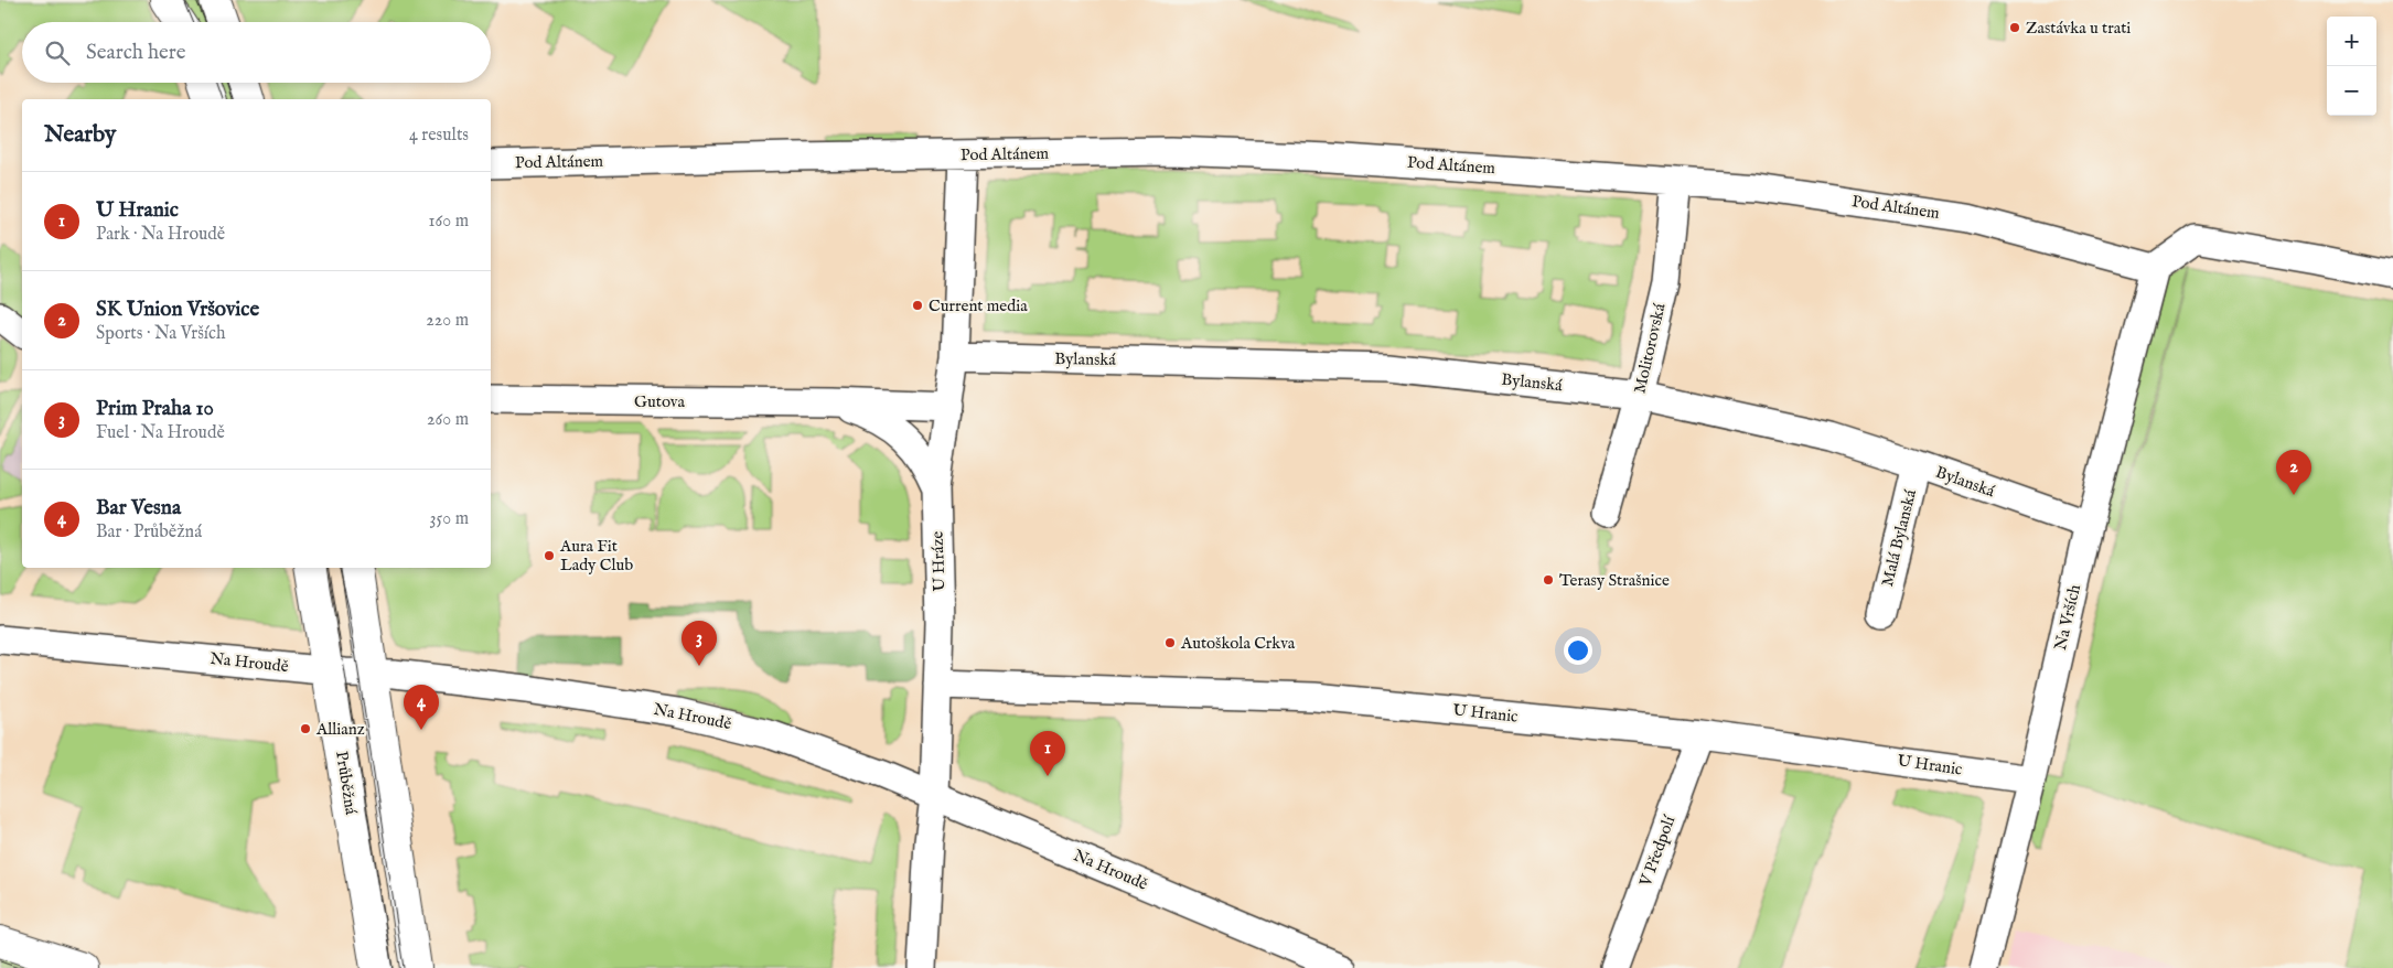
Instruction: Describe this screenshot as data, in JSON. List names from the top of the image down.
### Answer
{
  "streets": {
    "main road": ["Průběžná"],
    "street": [
      "Pod Altánem",
      "Molitorovská",
      "Bylanská",
      "Gutova",
      "Malá Bylanská",
      "U Hráze",
      "Na Vrších",
      "Na Hroudě",
      "U Hranic",
      "V Předpolí"
    ]
  },
  "crossings": [
    ["Pod Altánem", "Molitorovská"],
    ["Pod Altánem", "U Hráze"],
    ["Pod Altánem", "Na Vrších"],
    ["Molitorovská", "Bylanská"],
    ["Bylanská", "Malá Bylanská"],
    ["Bylanská", "U Hráze"],
    ["Bylanská", "Na Vrších"],
    ["Gutova", "U Hráze"],
    ["U Hráze", "Na Hroudě"],
    ["U Hráze", "U Hranic"],
    ["Na Vrších", "U Hranic"],
    ["Na Hroudě", "Průběžná"],
    ["U Hranic", "V Předpolí"]
  ],
  "places": [
    "Zastávka u trati",
    "Current media",
    "Aura Fit Lady Club",
    "Terasy Strašnice",
    "Autoškola Crkva",
    "Allianz"
  ],
  "page": {
    "map_buttons": ["+", "−"],
    "search": "Search here",
    "heading": ["Nearby", "4 results"],
    "list": [
      {
        "mark": "1",
        "name": "U Hranic",
        "note": "Park · Na Hroudě",
        "value": "160 m"
      },
      {
        "mark": "2",
        "name": "SK Union Vršovice",
        "note": "Sports · Na Vrších",
        "value": "220 m"
      },
      {
        "mark": "3",
        "name": "Prim Praha 10",
        "note": "Fuel · Na Hroudě",
        "value": "260 m"
      },
      {
        "mark": "4",
        "name": "Bar Vesna",
        "note": "Bar · Průběžná",
        "value": "350 m"
      }
    ],
    "pins": [
      "2",
      "3",
      "4",
      "1"
    ]
  }
}
